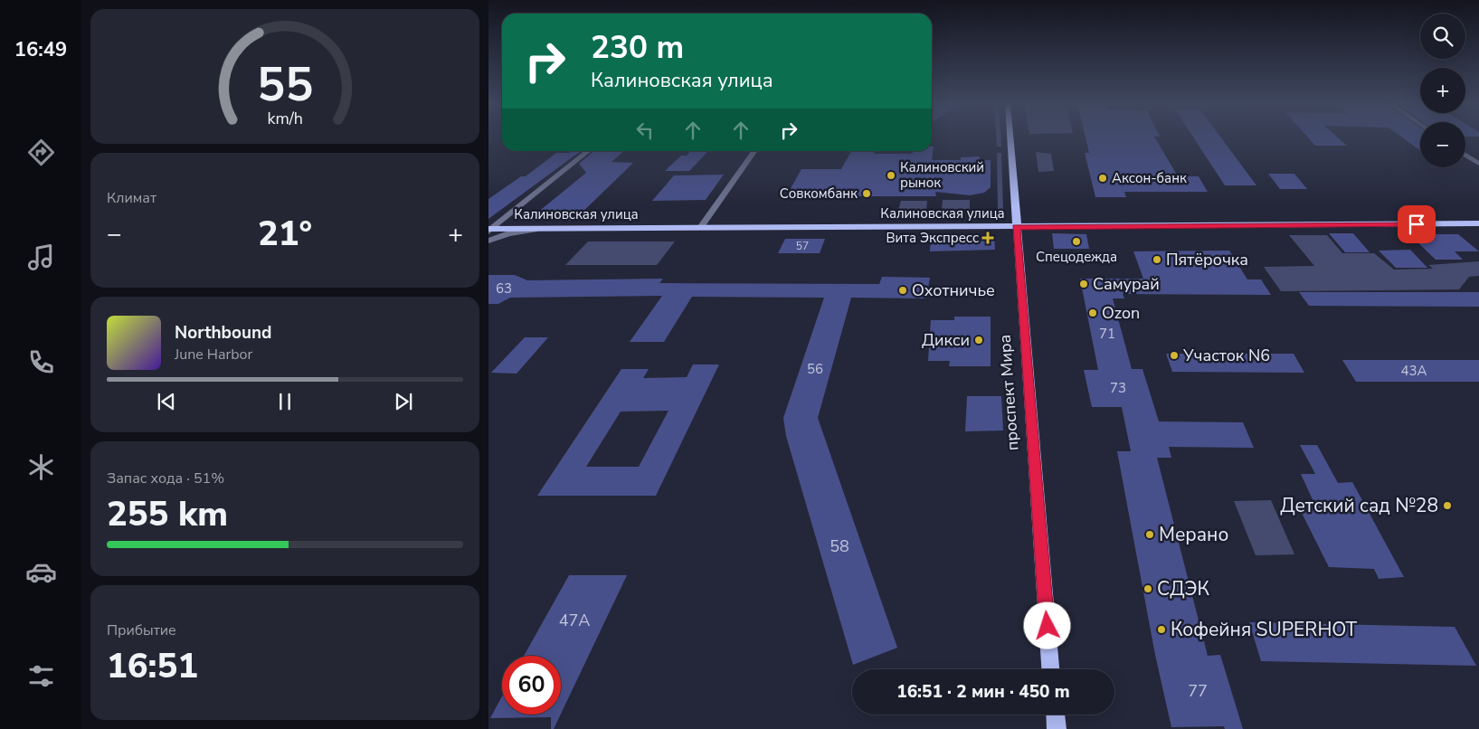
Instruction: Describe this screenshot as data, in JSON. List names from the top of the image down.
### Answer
{
  "streets": {
    "main road": ["Калиновская улица", "проспект Мира"]
  },
  "crossings": [
    ["Калиновская улица", "проспект Мира"]
  ],
  "places": {
    "other": [
      "Калиновский рынок",
      "Аксон-банк",
      "Совкомбанк",
      "Спецодежда",
      "Пятёрочка",
      "Самурай",
      "Охотничье",
      "Ozon",
      "Дикси",
      "Участок N6",
      "Детский сад №28",
      "Мерано",
      "СДЭК",
      "Кофейня SUPERHOT"
    ],
    "health": ["Вита Экспресс"]
  },
  "house_numbers": [
    "57",
    "63",
    "71",
    "56",
    "43А",
    "73",
    "58",
    "47А",
    "77"
  ],
  "page": {
    "tabs": "16:49",
    "map_buttons": ["+", "−"],
    "turn": ["230 m", "Калиновская улица"],
    "tile": [
      "Климат",
      ["Запас хода · 51%", "255 km"],
      ["Прибытие", "16:51"]
    ],
    "heat": ["−", "21°", "+"],
    "song": ["Northbound", "June Harbor"],
    "limit": "60",
    "trip": "16:51 · 2 мин · 450 m",
    "gauge": ["55", "km/h"]
  }
}
